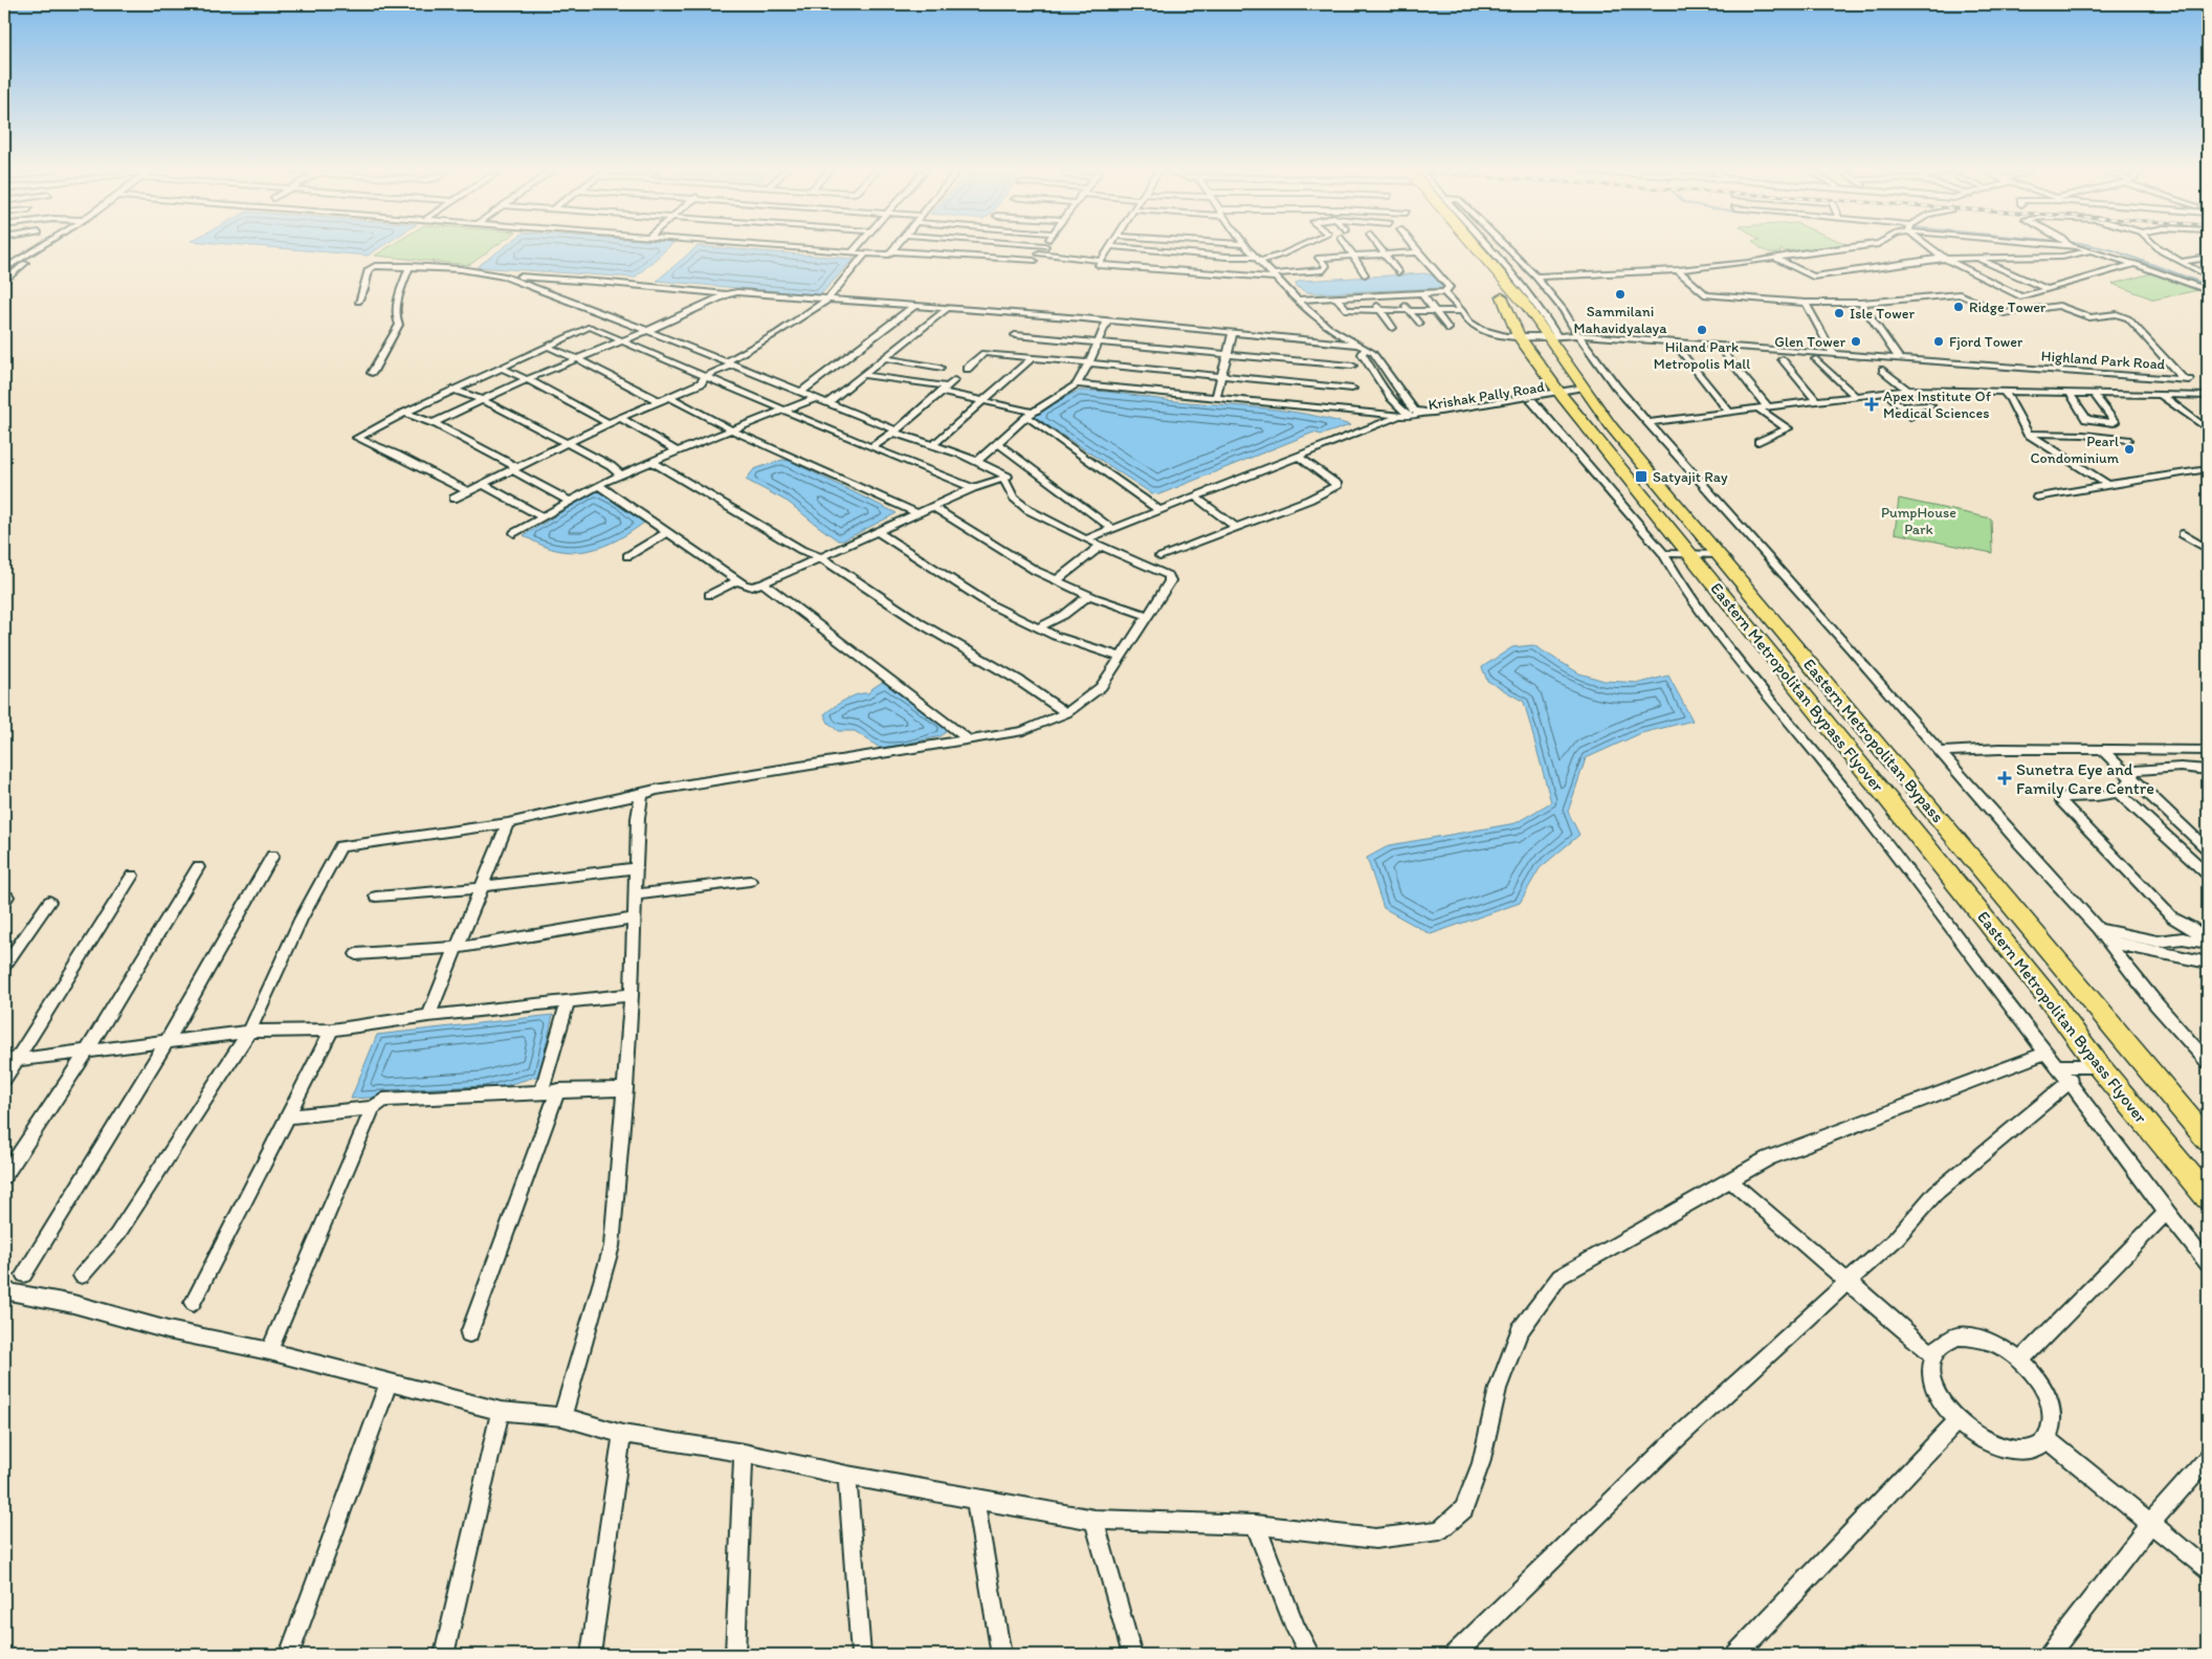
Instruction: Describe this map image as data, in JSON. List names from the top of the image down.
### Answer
{
  "streets": {
    "main road": ["Eastern Metropolitan Bypass Flyover", "Eastern Metropolitan Bypass"],
    "street": ["Highland Park Road", "Krishak Pally Road"]
  },
  "crossings": [
    ["Highland Park Road", "Eastern Metropolitan Bypass Flyover"],
    ["Highland Park Road", "Eastern Metropolitan Bypass"],
    ["Krishak Pally Road", "Eastern Metropolitan Bypass Flyover"],
    ["Krishak Pally Road", "Eastern Metropolitan Bypass"]
  ],
  "parks": ["PumpHouse Park"],
  "places": {
    "other": [
      "Sammilani Mahavidyalaya",
      "Ridge Tower",
      "Isle Tower",
      "Hiland Park Metropolis Mall",
      "Glen Tower",
      "Fjord Tower",
      "Pearl Condominium"
    ],
    "health": ["Apex Institute Of Medical Sciences", "Sunetra Eye and Family Care Centre"],
    "transit": ["Satyajit Ray"]
  }
}
